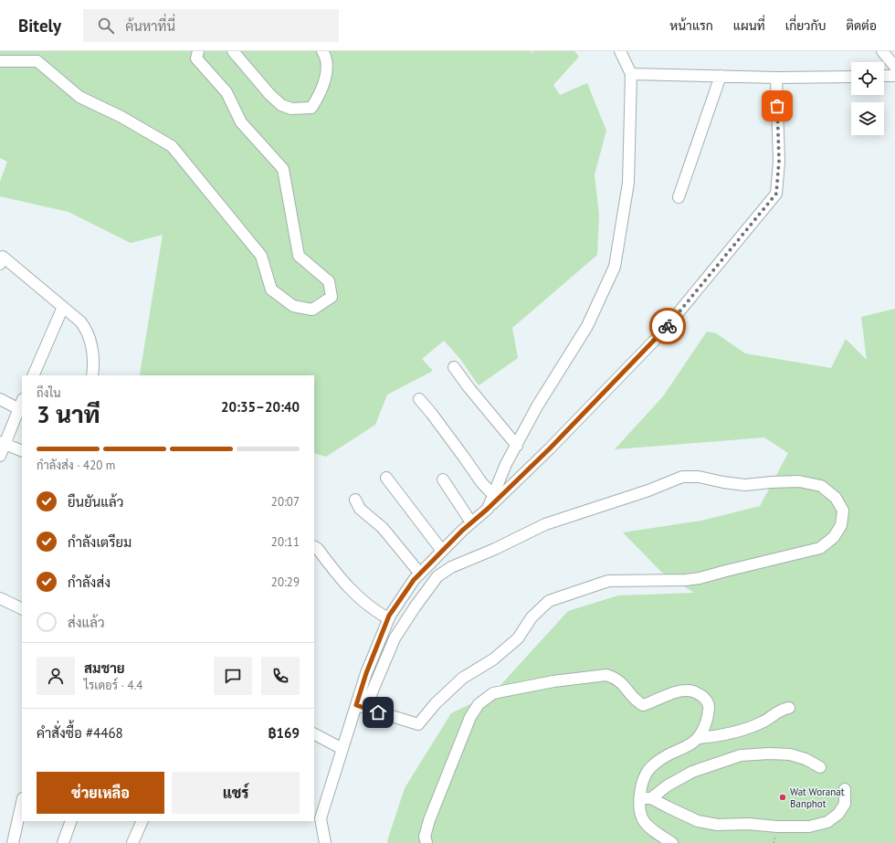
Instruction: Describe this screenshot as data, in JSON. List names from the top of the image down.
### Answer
{
  "places": ["Wat Woranat Banphot"],
  "page": {
    "header": "Bitely",
    "search": "ค้นหาที่นี่",
    "nav": [
      "หน้าแรก",
      "แผนที่",
      "เกี่ยวกับ",
      "ติดต่อ"
    ],
    "heading": ["3 นาที", "ถึงใน", "20:35–20:40"],
    "panel": [
      "สมชาย",
      "ไรเดอร์ · 4.4",
      "คำสั่งซื้อ #4468",
      "฿169"
    ],
    "bar": "กำลังส่ง · 420 m",
    "list": [
      ["ยืนยันแล้ว", "20:07"],
      ["กำลังเตรียม", "20:11"],
      ["กำลังส่ง", "20:29"],
      "ส่งแล้ว"
    ],
    "buttons": ["ช่วยเหลือ", "แชร์"]
  }
}
